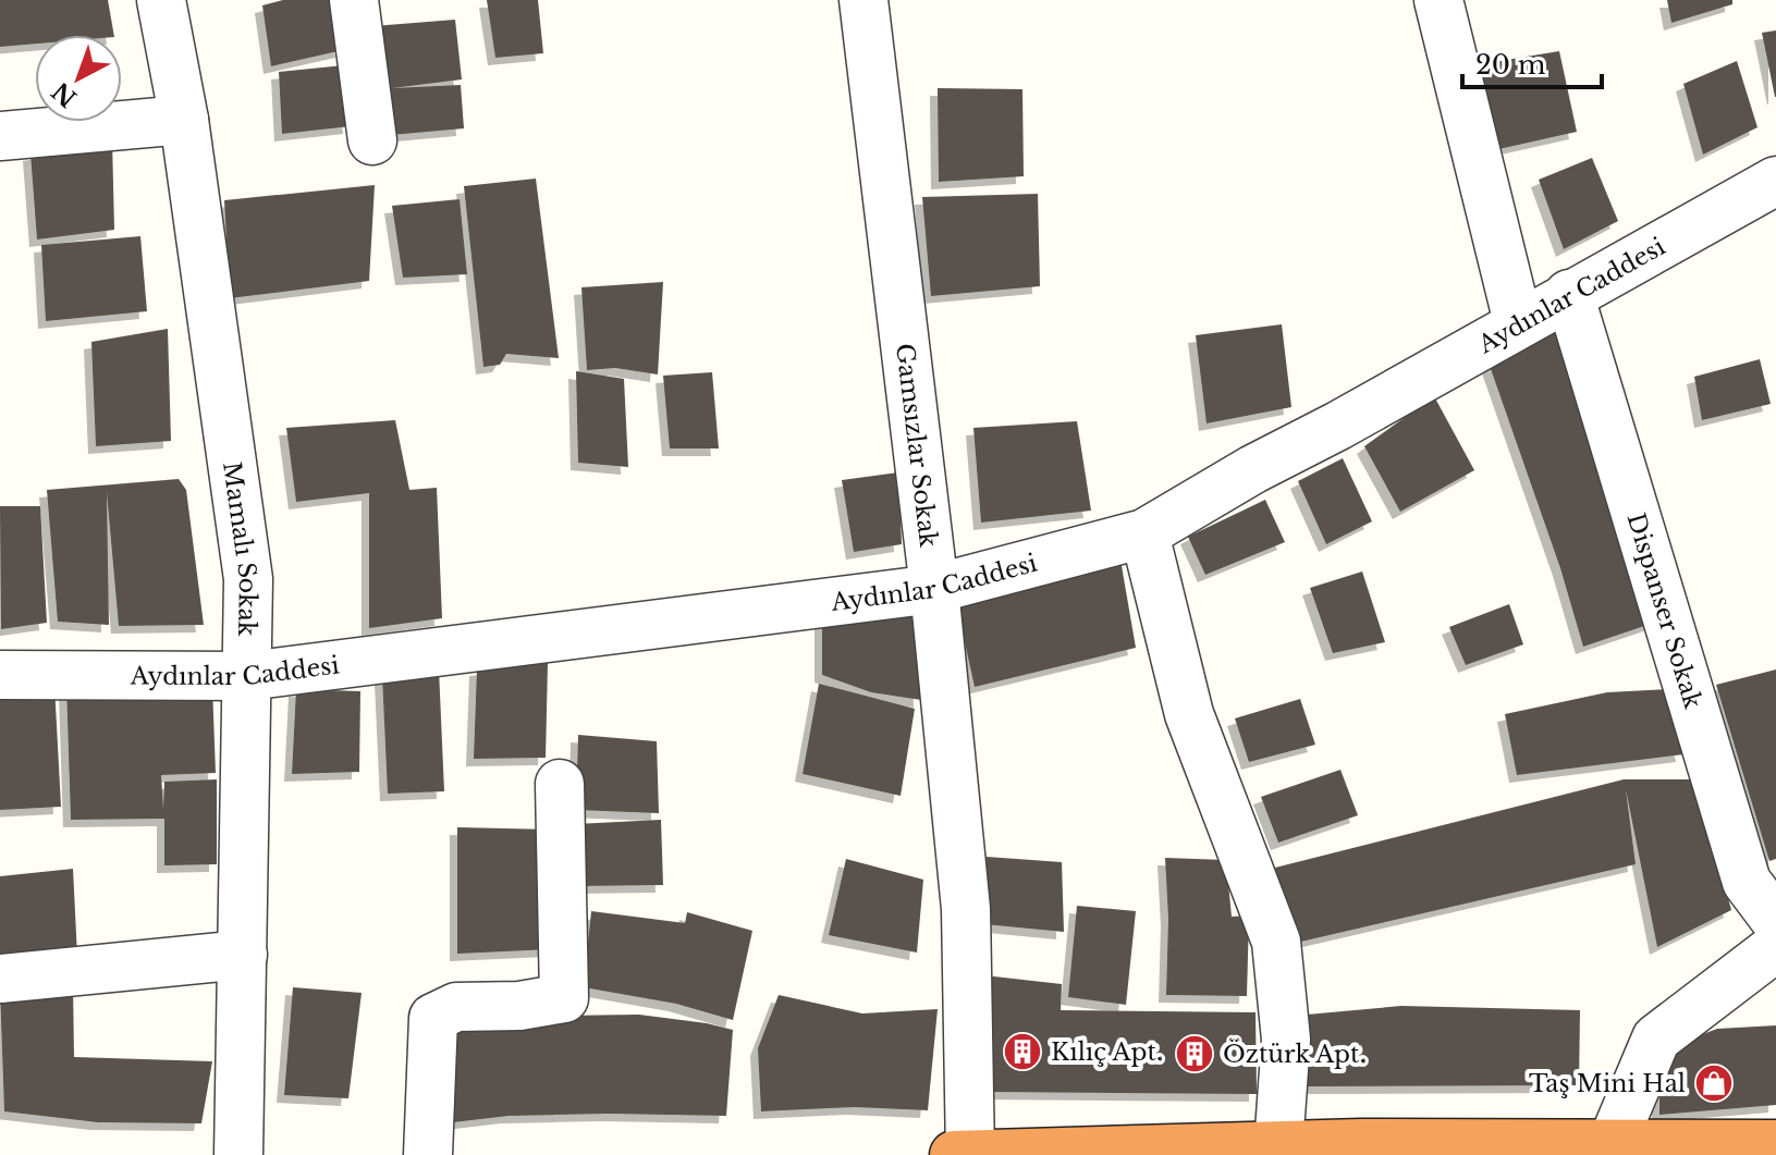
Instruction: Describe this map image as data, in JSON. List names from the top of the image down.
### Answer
{
  "streets": {
    "street": [
      "Aydınlar Caddesi",
      "Gamsızlar Sokak",
      "Mamalı Sokak",
      "Dispanser Sokak"
    ]
  },
  "crossings": [
    ["Aydınlar Caddesi", "Gamsızlar Sokak"],
    ["Aydınlar Caddesi", "Mamalı Sokak"],
    ["Aydınlar Caddesi", "Dispanser Sokak"]
  ],
  "places": {
    "building": ["Kılıç Apt.", "Öztürk Apt."],
    "shop": ["Taş Mini Hal"]
  },
  "scale_bar": "20 m",
  "north": "bottom left"
}
